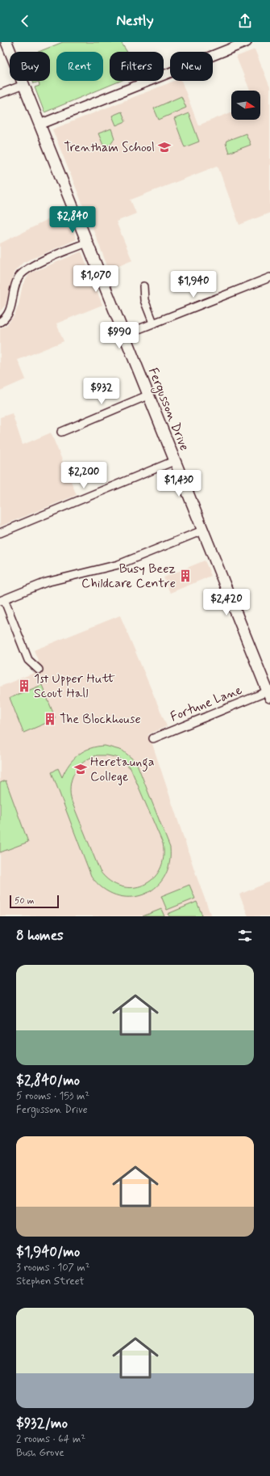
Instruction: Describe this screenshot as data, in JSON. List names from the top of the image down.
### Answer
{
  "streets": {
    "main road": ["Fergusson Drive"],
    "street": ["Fortune Lane"]
  },
  "crossings": [
    ["Fergusson Drive", "Fortune Lane"]
  ],
  "places": {
    "school or university": ["Trentham School", "Heretaunga College"],
    "building": ["Busy Beez Childcare Centre", "1st Upper Hutt Scout Hall", "The Blockhouse"]
  },
  "scale_bar": "50 m",
  "north": "right",
  "page": {
    "header": "Nestly",
    "chip": [
      "Buy",
      "Rent",
      "Filters",
      "New"
    ],
    "price": [
      "$2,840",
      "$1,070",
      "$1,940",
      "$990",
      "$932",
      "$2,200",
      "$1,430",
      "$2,420"
    ],
    "scale": "50 m",
    "heading": "8 homes",
    "list": [
      {
        "name": "$2,840/mo",
        "note": "5 rooms · 153 m² · Fergusson Drive"
      },
      {
        "name": "$1,940/mo",
        "note": "3 rooms · 107 m² · Stephen Street"
      },
      {
        "name": "$932/mo",
        "note": "2 rooms · 64 m² · Bush Grove"
      }
    ]
  }
}
